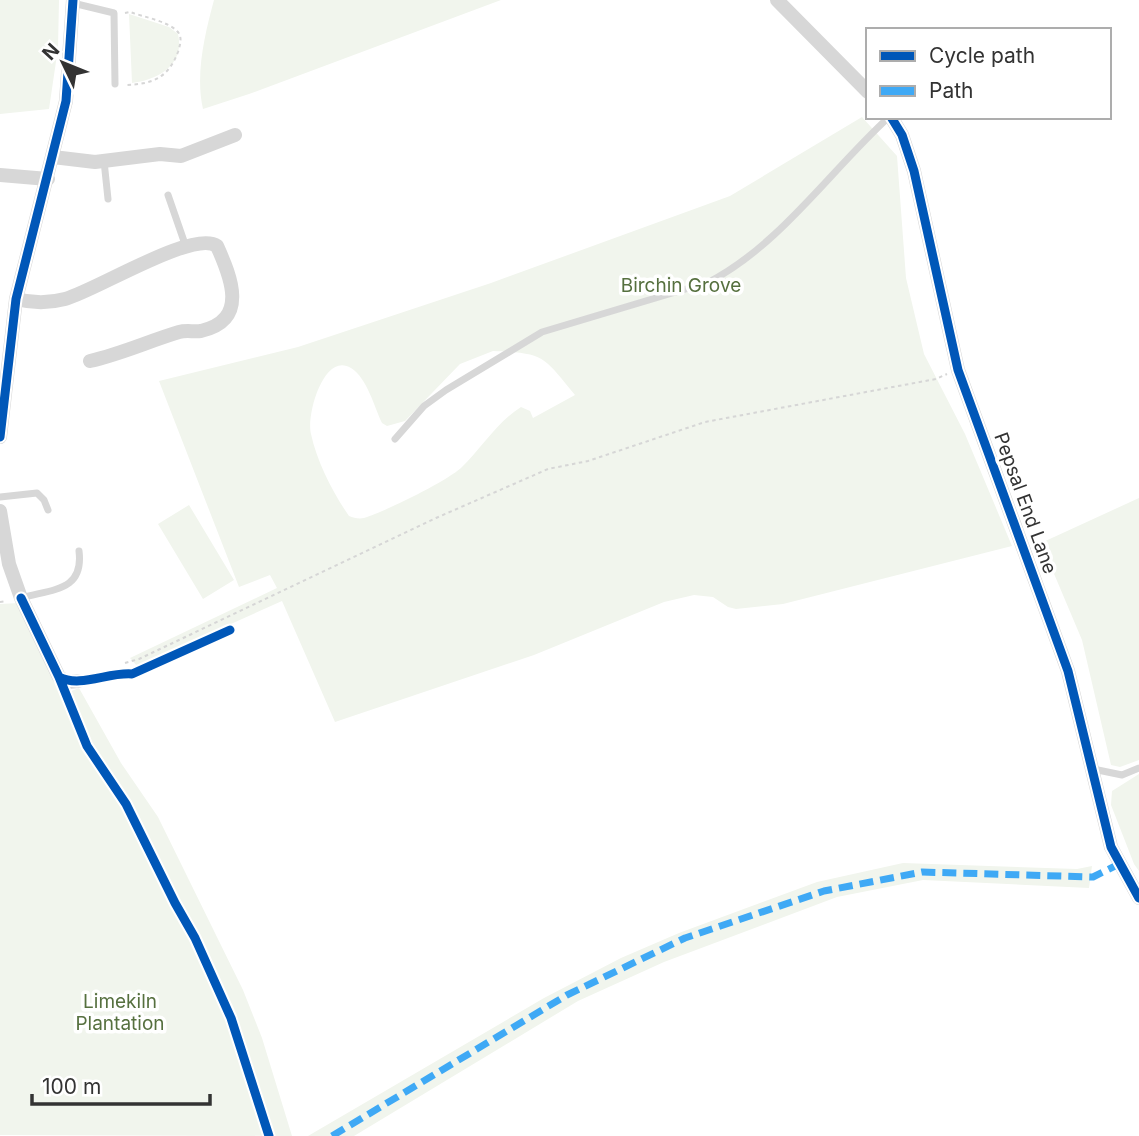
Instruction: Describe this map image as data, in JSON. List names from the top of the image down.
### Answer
{
  "streets": {
    "street": ["Pepsal End Lane"]
  },
  "parks": ["Birchin Grove", "Limekiln Plantation"],
  "legend": ["Cycle path", "Path"],
  "scale_bar": "100 m",
  "north": "top left"
}
